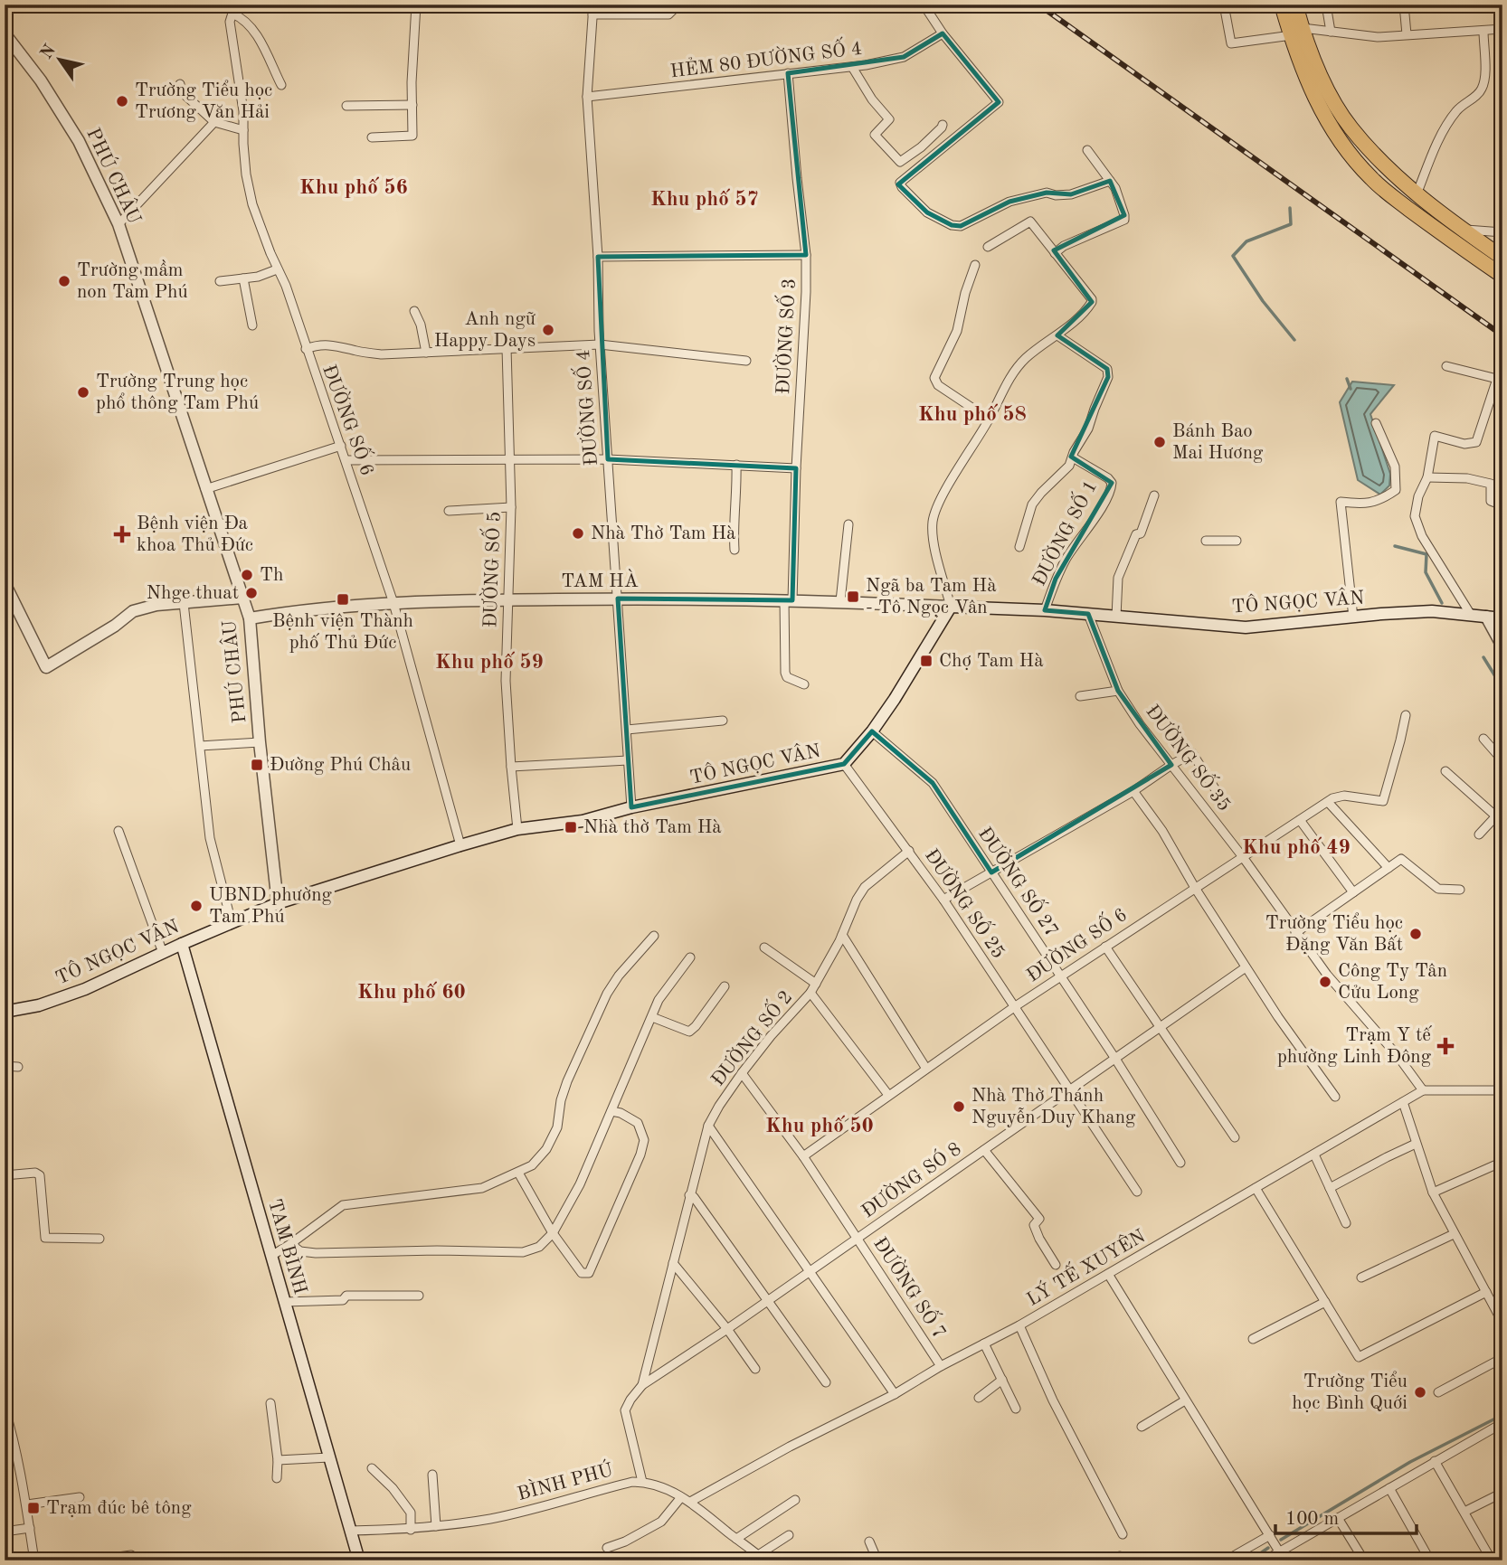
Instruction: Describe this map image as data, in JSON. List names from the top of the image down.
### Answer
{
  "streets": {
    "main road": [
      "PHÚ CHÂU",
      "TAM HÀ",
      "TÔ NGỌC VÂN",
      "TAM BÌNH"
    ],
    "street": [
      "HẺM 80 ĐƯỜNG SỐ 4",
      "ĐƯỜNG SỐ 3",
      "ĐƯỜNG SỐ 4",
      "ĐƯỜNG SỐ 6",
      "ĐƯỜNG SỐ 1",
      "ĐƯỜNG SỐ 5",
      "ĐƯỜNG SỐ 35",
      "ĐƯỜNG SỐ 27",
      "ĐƯỜNG SỐ 25",
      "ĐƯỜNG SỐ 2",
      "ĐƯỜNG SÓ 8",
      "LÝ TẾ XUYÊN",
      "ĐƯỜNG SỐ 7",
      "BÌNH PHÚ"
    ]
  },
  "crossings": [
    ["HẺM 80 ĐƯỜNG SỐ 4", "ĐƯỜNG SỐ 3"],
    ["HẺM 80 ĐƯỜNG SỐ 4", "ĐƯỜNG SỐ 4"],
    ["PHÚ CHÂU", "TAM HÀ"],
    ["PHÚ CHÂU", "TÔ NGỌC VÂN"],
    ["ĐƯỜNG SỐ 3", "TAM HÀ"],
    ["ĐƯỜNG SỐ 4", "TAM HÀ"],
    ["ĐƯỜNG SỐ 4", "TÔ NGỌC VÂN"],
    ["ĐƯỜNG SỐ 6", "TAM HÀ"],
    ["ĐƯỜNG SỐ 6", "TÔ NGỌC VÂN"],
    ["ĐƯỜNG SỐ 6", "ĐƯỜNG SỐ 35"],
    ["ĐƯỜNG SỐ 6", "ĐƯỜNG SỐ 27"],
    ["ĐƯỜNG SỐ 6", "ĐƯỜNG SỐ 25"],
    ["ĐƯỜNG SỐ 6", "ĐƯỜNG SỐ 7"],
    ["ĐƯỜNG SỐ 1", "TÔ NGỌC VÂN"],
    ["ĐƯỜNG SỐ 5", "TAM HÀ"],
    ["ĐƯỜNG SỐ 5", "TÔ NGỌC VÂN"],
    ["TAM HÀ", "TÔ NGỌC VÂN"],
    ["TÔ NGỌC VÂN", "ĐƯỜNG SỐ 35"],
    ["TÔ NGỌC VÂN", "ĐƯỜNG SỐ 27"],
    ["TÔ NGỌC VÂN", "ĐƯỜNG SỐ 25"],
    ["TÔ NGỌC VÂN", "TAM BÌNH"],
    ["ĐƯỜNG SỐ 35", "LÝ TẾ XUYÊN"],
    ["ĐƯỜNG SỐ 27", "ĐƯỜNG SÓ 8"],
    ["ĐƯỜNG SỐ 25", "ĐƯỜNG SỐ 2"],
    ["ĐƯỜNG SỐ 25", "ĐƯỜNG SÓ 8"],
    ["ĐƯỜNG SỐ 2", "ĐƯỜNG SÓ 8"],
    ["ĐƯỜNG SỐ 2", "ĐƯỜNG SỐ 7"],
    ["ĐƯỜNG SÓ 8", "ĐƯỜNG SỐ 7"],
    ["ĐƯỜNG SÓ 8", "BÌNH PHÚ"],
    ["TAM BÌNH", "BÌNH PHÚ"],
    ["LÝ TẾ XUYÊN", "ĐƯỜNG SỐ 7"],
    ["LÝ TẾ XUYÊN", "BÌNH PHÚ"]
  ],
  "districts": [
    "Khu phố 56",
    "Khu phố 57",
    "Khu phố 58",
    "Khu phố 59",
    "Khu phố 49",
    "Khu phố 60",
    "Khu phố 50"
  ],
  "places": {
    "other": [
      "Trường Tiểu học Trương Văn Hải",
      "Trường mầm non Tam Phú",
      "Anh ngữ Happy Days",
      "Trường Trung học phổ thông Tam Phú",
      "Bánh Bao Mai Hương",
      "Nhà Thờ Tam Hà",
      "Th",
      "Nhge thuat",
      "UBND phường Tam Phú",
      "Trường Tiểu học Đặng Văn Bất",
      "Công Ty Tân Cửu Long",
      "Nhà Thờ Thánh Nguyễn Duy Khang",
      "Trường Tiểu học Bình Quới"
    ],
    "health": ["Bệnh viện Đa khoa Thủ Đức", "Trạm Y tế phường Linh Đông"],
    "transit": [
      "Ngã ba Tam Hà - Tô Ngọc Vân",
      "Bệnh viện Thành phố Thủ Đức",
      "Chợ Tam Hà",
      "Đường Phú Châu",
      "Nhà thờ Tam Hà",
      "Trạm đúc bê tông"
    ]
  },
  "scale_bar": "100 m",
  "north": "top left"
}
